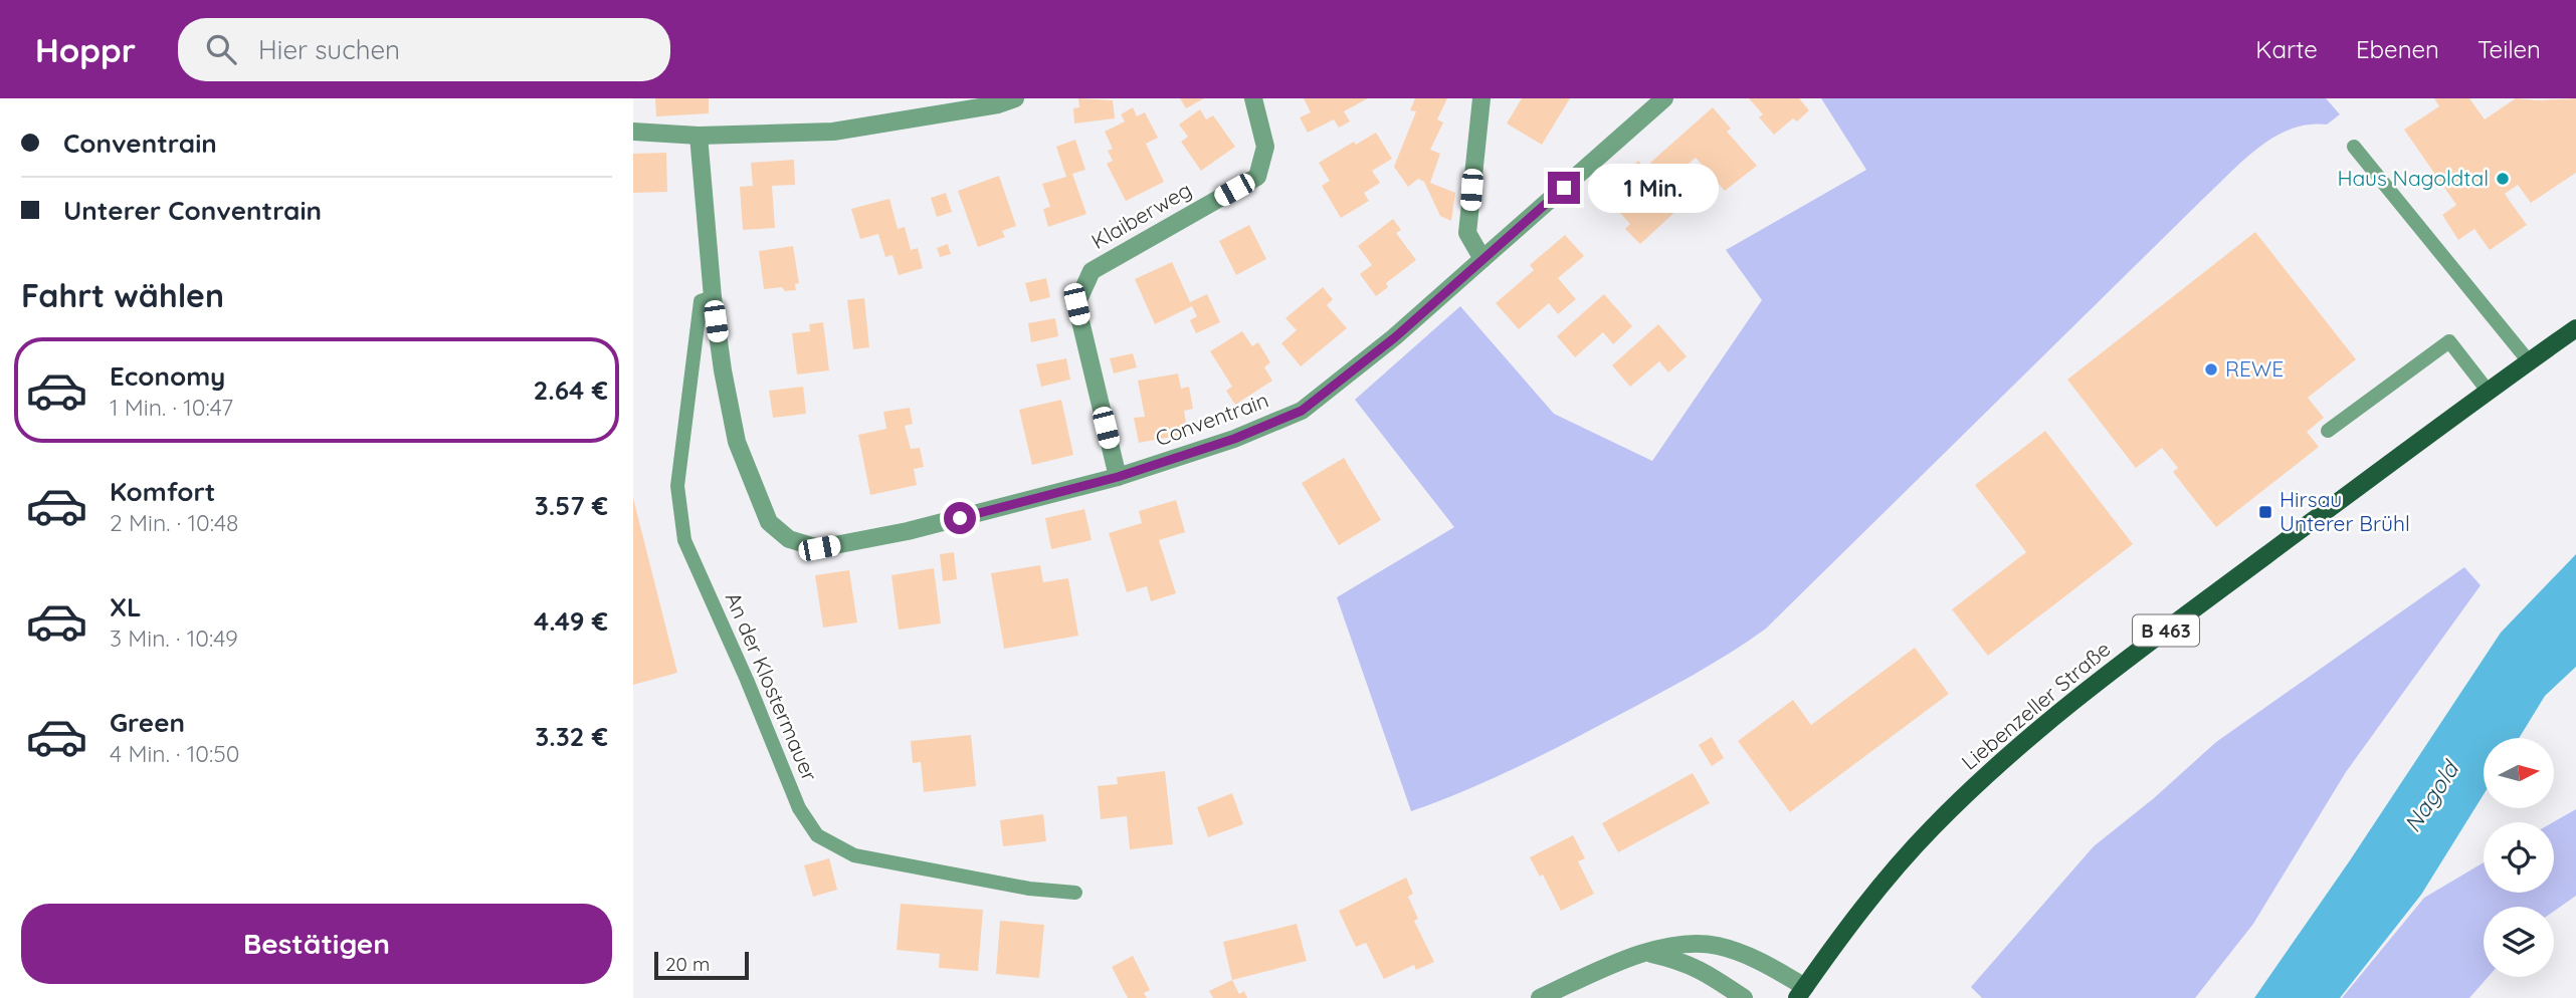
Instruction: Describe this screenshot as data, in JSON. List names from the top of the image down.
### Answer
{
  "streets": {
    "main road": ["B 463", "Liebenzeller Straße"],
    "street": ["Klaiberweg", "Conventrain"],
    "lane": ["An der Klostermauer"]
  },
  "crossings": [
    ["Klaiberweg", "Conventrain"],
    ["Conventrain", "An der Klostermauer"]
  ],
  "water": ["Nagold"],
  "places": {
    "other": ["Haus Nagoldtal", "REWE"],
    "transit": ["Hirsau Unterer Brühl"]
  },
  "scale_bar": "20 m",
  "north": "right",
  "page": {
    "header": "Hoppr",
    "search": "Hier suchen",
    "nav": ["Karte", "Ebenen", "Teilen"],
    "banner": ["Conventrain", "Unterer Conventrain"],
    "bubble": "1 Min.",
    "heading": "Fahrt wählen",
    "list": [
      {
        "name": "Economy",
        "note": "1 Min. · 10:47",
        "value": "2.64 €"
      },
      {
        "name": "Komfort",
        "note": "2 Min. · 10:48",
        "value": "3.57 €"
      },
      {
        "name": "XL",
        "note": "3 Min. · 10:49",
        "value": "4.49 €"
      },
      {
        "name": "Green",
        "note": "4 Min. · 10:50",
        "value": "3.32 €"
      }
    ],
    "buttons": "Bestätigen",
    "scale": "20 m"
  }
}
